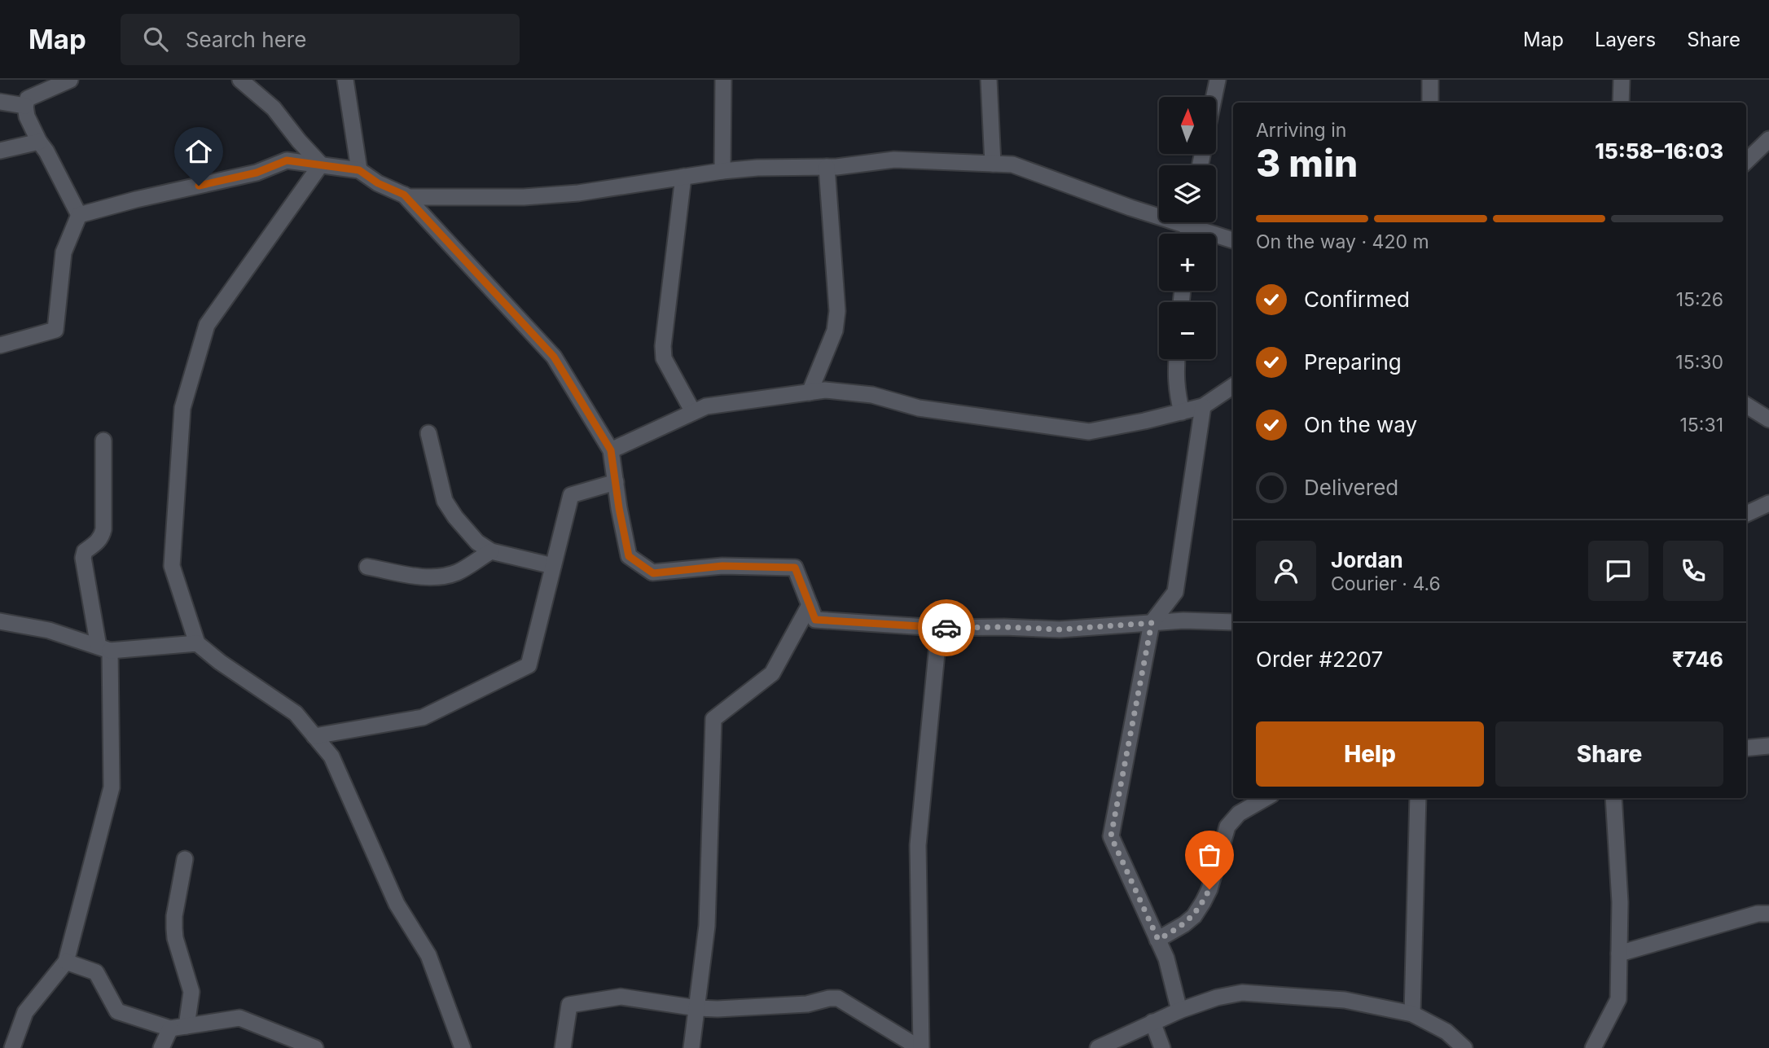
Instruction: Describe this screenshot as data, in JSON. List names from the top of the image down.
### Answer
{
  "north": "top",
  "page": {
    "header": "Map",
    "search": "Search here",
    "nav": ["Map", "Layers", "Share"],
    "map_buttons": ["+", "−"],
    "heading": ["3 min", "Arriving in", "15:58–16:03"],
    "panel": [
      "Jordan",
      "Courier · 4.6",
      "Order #2207",
      "₹746"
    ],
    "bar": "On the way · 420 m",
    "list": [
      ["Confirmed", "15:26"],
      ["Preparing", "15:30"],
      ["On the way", "15:31"],
      "Delivered"
    ],
    "buttons": ["Help", "Share"]
  }
}
